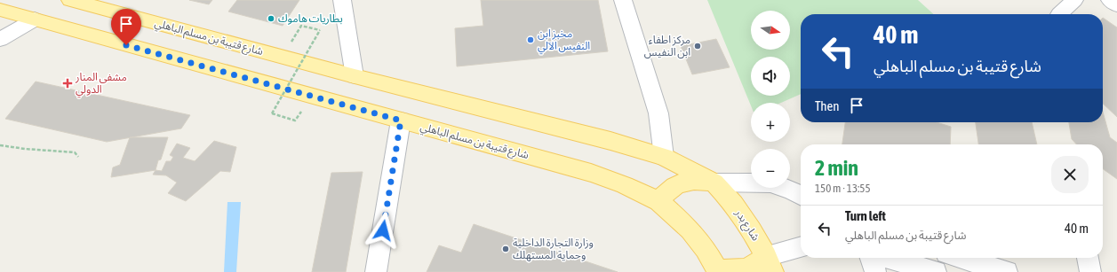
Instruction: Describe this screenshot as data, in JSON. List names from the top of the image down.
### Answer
{
  "streets": {
    "main road": ["شارع قتيبة بن مسلم الباهلي", "شارع بدر"]
  },
  "crossings": [
    ["شارع قتيبة بن مسلم الباهلي", "شارع بدر"]
  ],
  "places": {
    "other": [
      "بطاريات هاموك",
      "مخبز ابن النفيس الآلي",
      "مركز اطفاء ابن النفيس",
      "وزارة التجارة الداخلية وحماية المستهلك"
    ],
    "health": ["مشفى المنار الدولي"]
  },
  "north": "right",
  "page": {
    "map_buttons": ["+", "−"],
    "turn": ["40 m", "شارع قتيبة بن مسلم الباهلي"],
    "then": "Then",
    "heading": ["2 min", "150 m · 13:55"],
    "list": [
      {
        "name": "Turn left",
        "note": "شارع قتيبة بن مسلم الباهلي",
        "value": "40 m"
      }
    ]
  }
}
